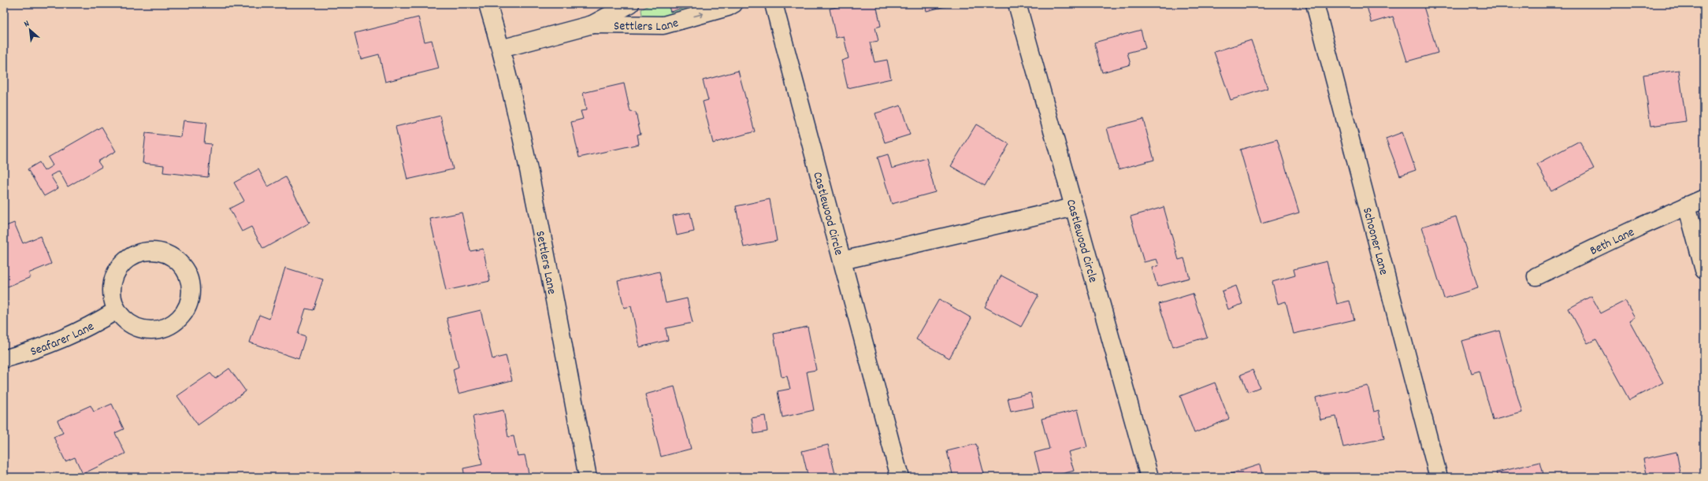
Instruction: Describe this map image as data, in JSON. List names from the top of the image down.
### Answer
{
  "streets": {
    "street": [
      "Settlers Lane",
      "Castlewood Circle",
      "Schooner Lane",
      "Beth Lane",
      "Seafarer Lane"
    ]
  },
  "north": "top left"
}
